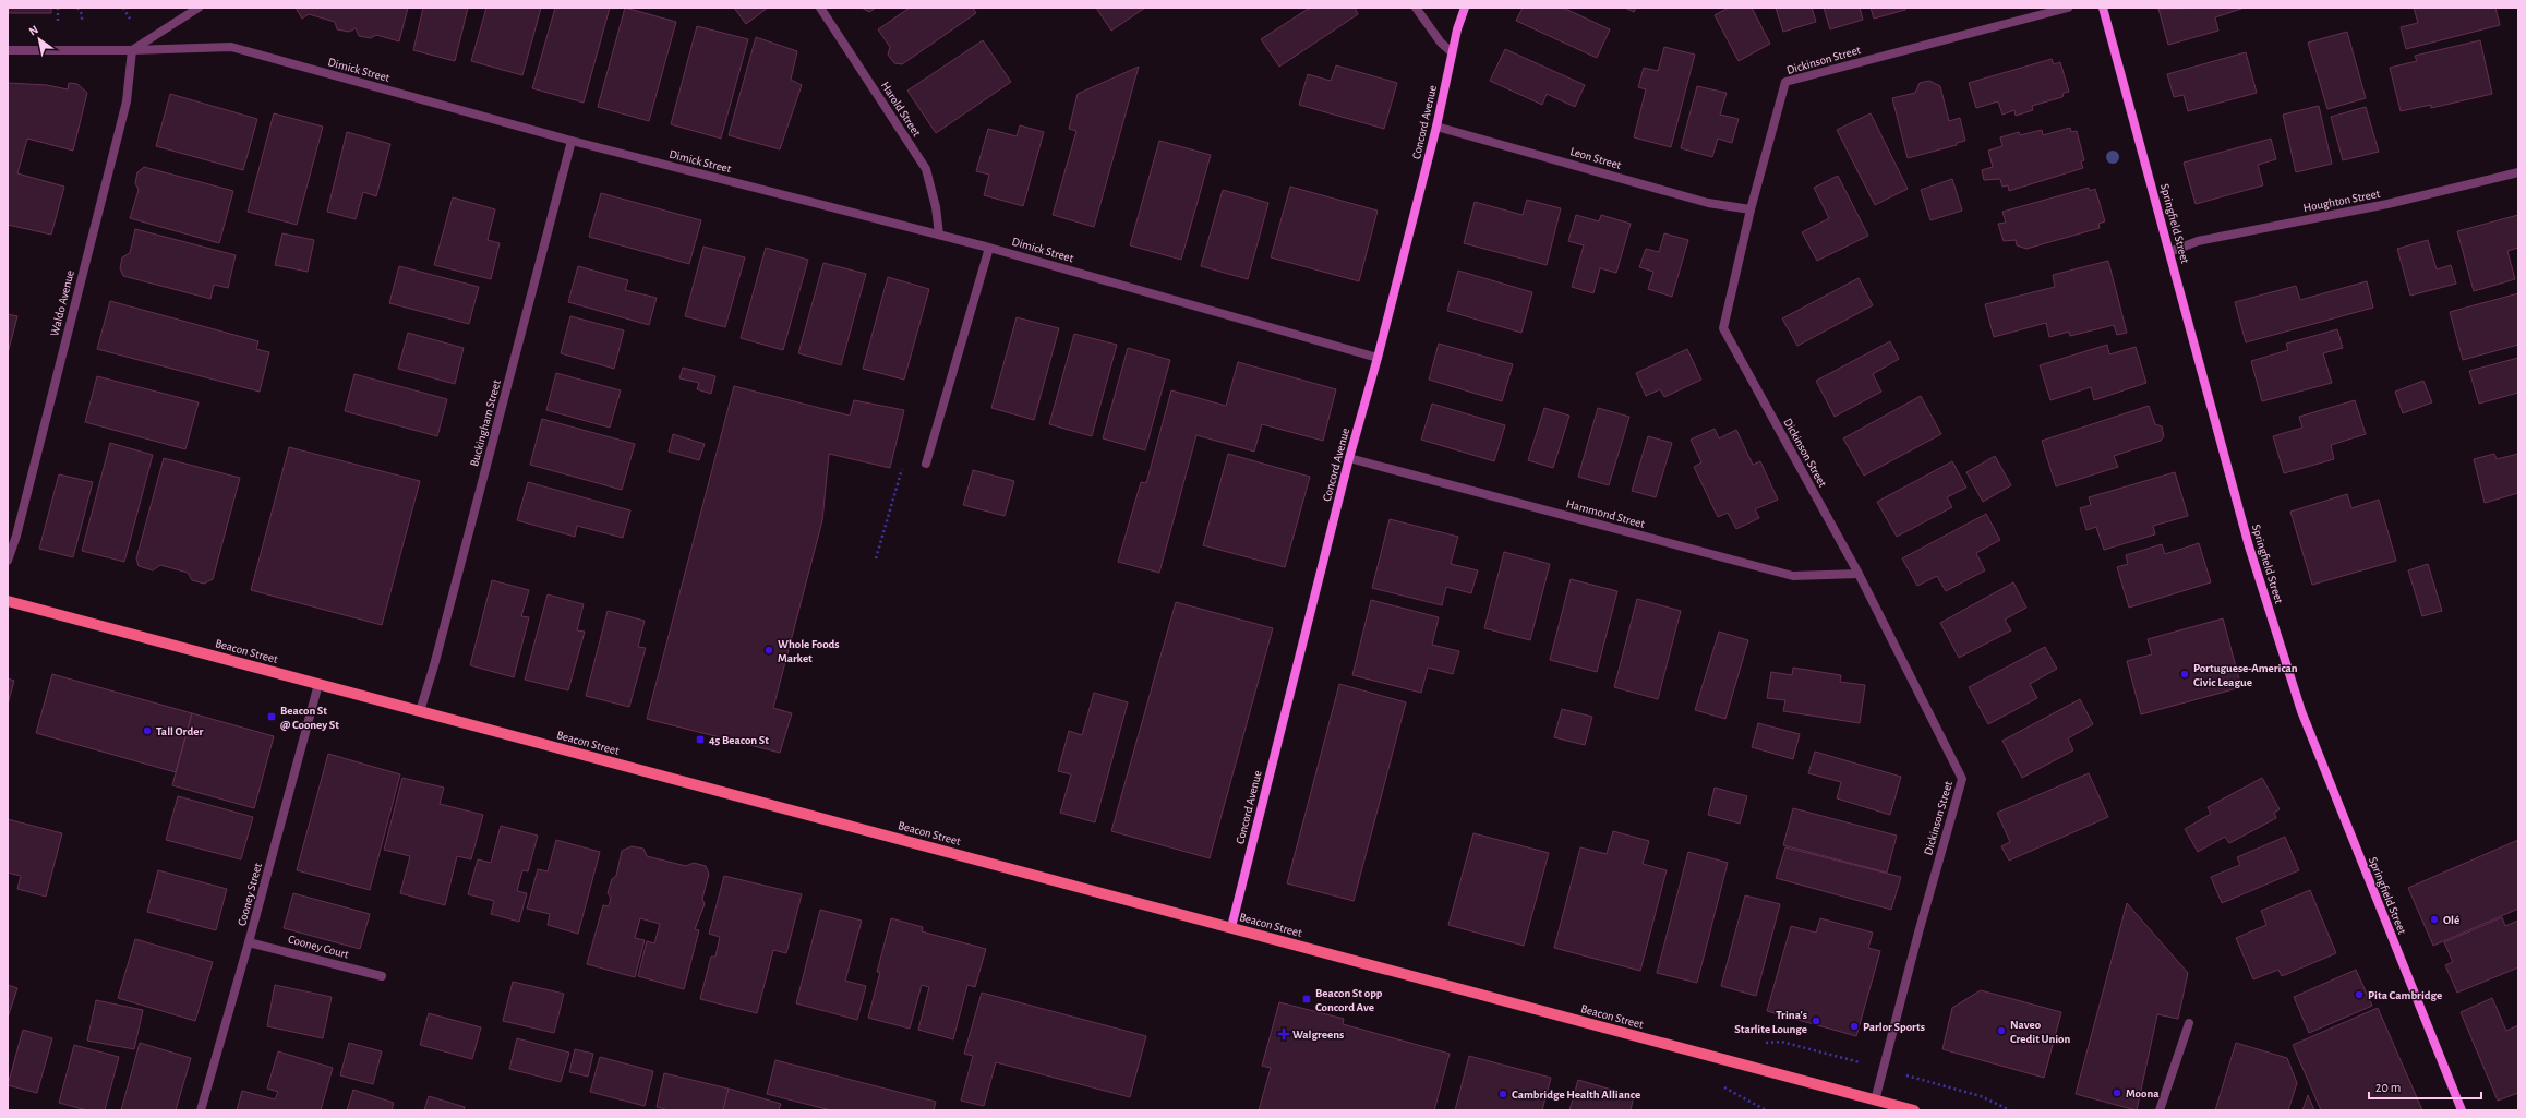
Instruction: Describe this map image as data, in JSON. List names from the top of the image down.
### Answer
{
  "streets": {
    "main road": ["Beacon Street"],
    "street": [
      "Dickinson Street",
      "Dimick Street",
      "Harold Street",
      "Concord Avenue",
      "Leon Street",
      "Houghton Street",
      "Springfield Street",
      "Waldo Avenue",
      "Buckingham Street",
      "Hammond Street",
      "Cooney Street",
      "Cooney Court"
    ]
  },
  "crossings": [
    ["Dickinson Street", "Leon Street"],
    ["Dickinson Street", "Hammond Street"],
    ["Dickinson Street", "Beacon Street"],
    ["Dimick Street", "Harold Street"],
    ["Dimick Street", "Concord Avenue"],
    ["Dimick Street", "Waldo Avenue"],
    ["Dimick Street", "Buckingham Street"],
    ["Concord Avenue", "Leon Street"],
    ["Concord Avenue", "Hammond Street"],
    ["Concord Avenue", "Beacon Street"],
    ["Houghton Street", "Springfield Street"],
    ["Buckingham Street", "Beacon Street"],
    ["Beacon Street", "Cooney Street"],
    ["Cooney Street", "Cooney Court"]
  ],
  "places": {
    "other": [
      "Whole Foods Market",
      "Portuguese-American Civic League",
      "Tall Order",
      "Olé",
      "Pita Cambridge",
      "Trina's Starlite Lounge",
      "Parlor Sports",
      "Naveo Credit Union",
      "Moona",
      "Cambridge Health Alliance"
    ],
    "transit": ["Beacon St @ Cooney St", "45 Beacon St", "Beacon St opp Concord Ave"],
    "health": ["Walgreens"]
  },
  "scale_bar": "20 m",
  "north": "top left"
}
